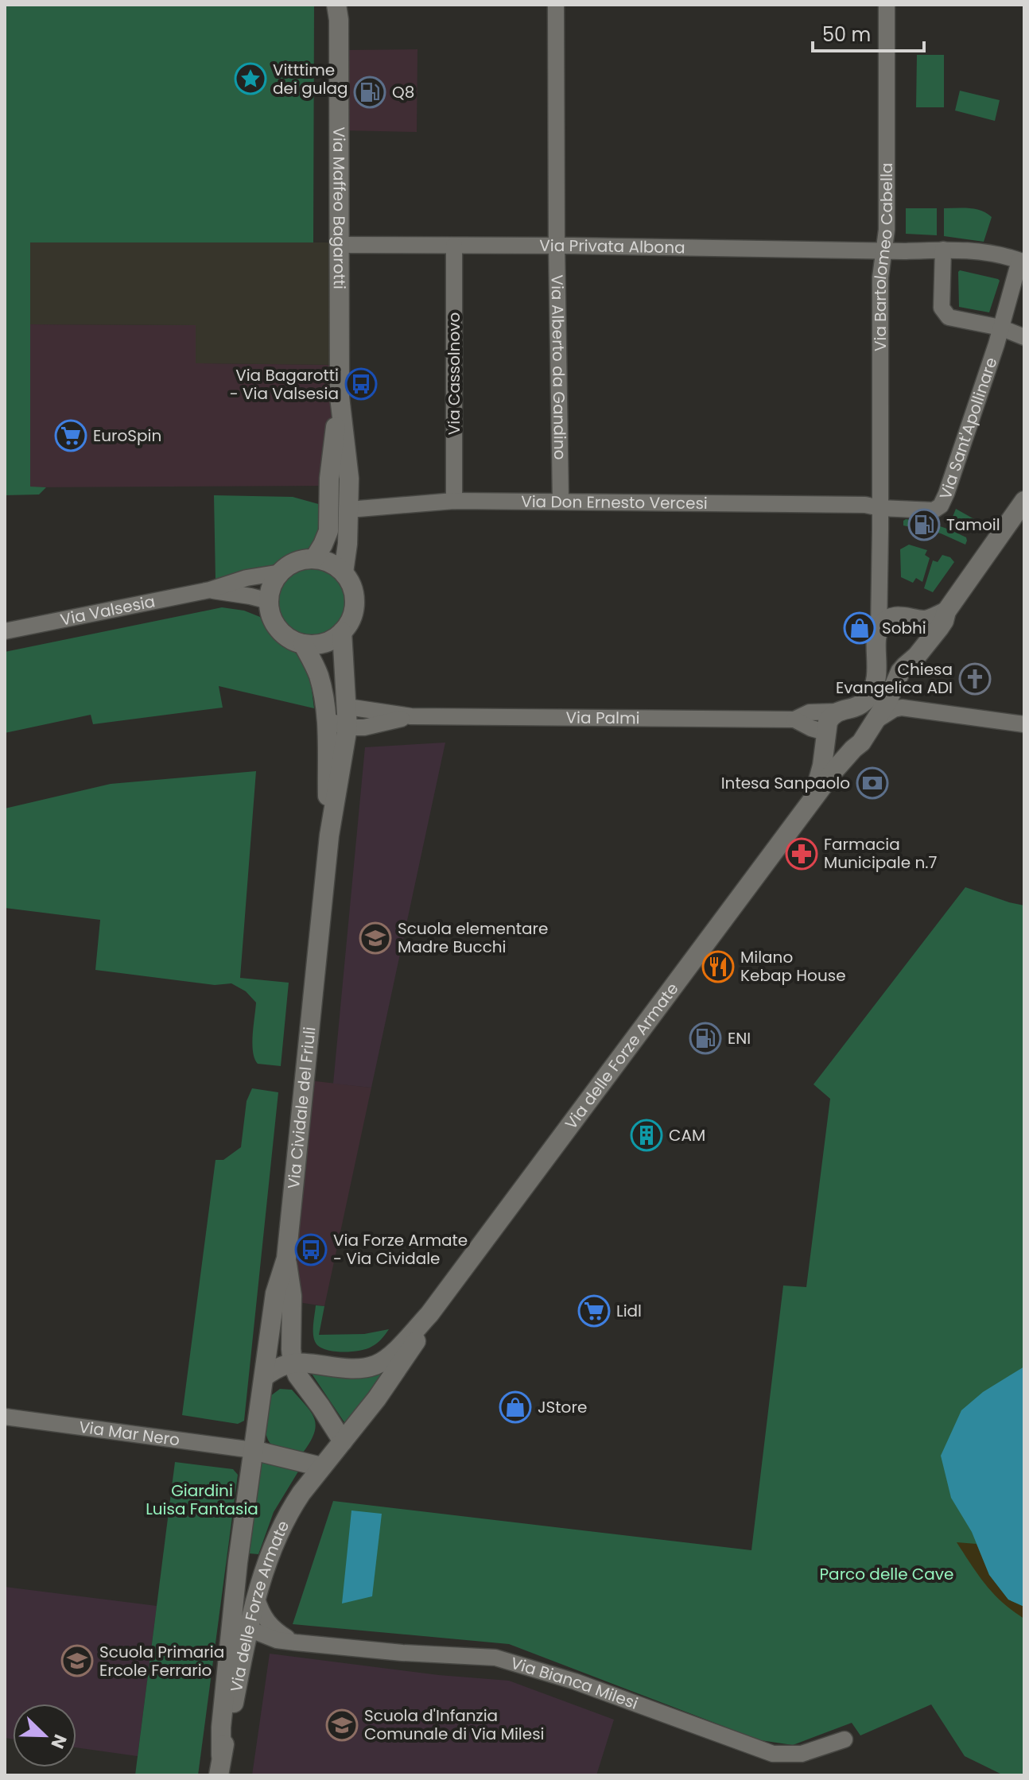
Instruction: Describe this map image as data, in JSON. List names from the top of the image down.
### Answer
{
  "streets": {
    "street": [
      "Via Maffeo Bagarotti",
      "Via Privata Albona",
      "Via Bartolomeo Cabella",
      "Via Alberto da Gandino",
      "Via Cassolnovo",
      "Via Sant'Apollinare",
      "Via Don Ernesto Vercesi",
      "Via Valsesia",
      "Via Palmi",
      "Via delle Forze Armate",
      "Via Cividale del Friuli",
      "Via Mar Nero",
      "Via Bianca Milesi"
    ]
  },
  "crossings": [
    ["Via Maffeo Bagarotti", "Via Privata Albona"],
    ["Via Maffeo Bagarotti", "Via Don Ernesto Vercesi"],
    ["Via Maffeo Bagarotti", "Via Valsesia"],
    ["Via Maffeo Bagarotti", "Via Cividale del Friuli"],
    ["Via Privata Albona", "Via Bartolomeo Cabella"],
    ["Via Privata Albona", "Via Alberto da Gandino"],
    ["Via Privata Albona", "Via Cassolnovo"],
    ["Via Privata Albona", "Via Sant'Apollinare"],
    ["Via Bartolomeo Cabella", "Via Sant'Apollinare"],
    ["Via Bartolomeo Cabella", "Via Don Ernesto Vercesi"],
    ["Via Bartolomeo Cabella", "Via delle Forze Armate"],
    ["Via Alberto da Gandino", "Via Don Ernesto Vercesi"],
    ["Via Cassolnovo", "Via Don Ernesto Vercesi"],
    ["Via Sant'Apollinare", "Via Don Ernesto Vercesi"],
    ["Via Sant'Apollinare", "Via delle Forze Armate"],
    ["Via Don Ernesto Vercesi", "Via delle Forze Armate"],
    ["Via Valsesia", "Via Cividale del Friuli"],
    ["Via Palmi", "Via delle Forze Armate"],
    ["Via Palmi", "Via Cividale del Friuli"],
    ["Via delle Forze Armate", "Via Cividale del Friuli"],
    ["Via delle Forze Armate", "Via Mar Nero"],
    ["Via delle Forze Armate", "Via Bianca Milesi"]
  ],
  "parks": ["Giardini Luisa Fantasia", "Parco delle Cave"],
  "places": {
    "place": ["Vitttime dei gulag"],
    "fuel station": ["Q8", "Tamoil", "ENI"],
    "bus stop": ["Via Bagarotti - Via Valsesia", "Via Forze Armate - Via Cividale"],
    "supermarket": ["EuroSpin", "Lidl"],
    "shop": ["Sobhi", "JStore"],
    "church": ["Chiesa Evangelica ADI"],
    "bank": ["Intesa Sanpaolo"],
    "pharmacy": ["Farmacia Municipale n.7"],
    "school or university": ["Scuola elementare Madre Bucchi", "Scuola Primaria Ercole Ferrario", "Scuola d'Infanzia Comunale di Via Milesi"],
    "restaurant": ["Milano Kebap House"],
    "building": ["CAM"]
  },
  "scale_bar": "50 m",
  "north": "bottom right"
}
